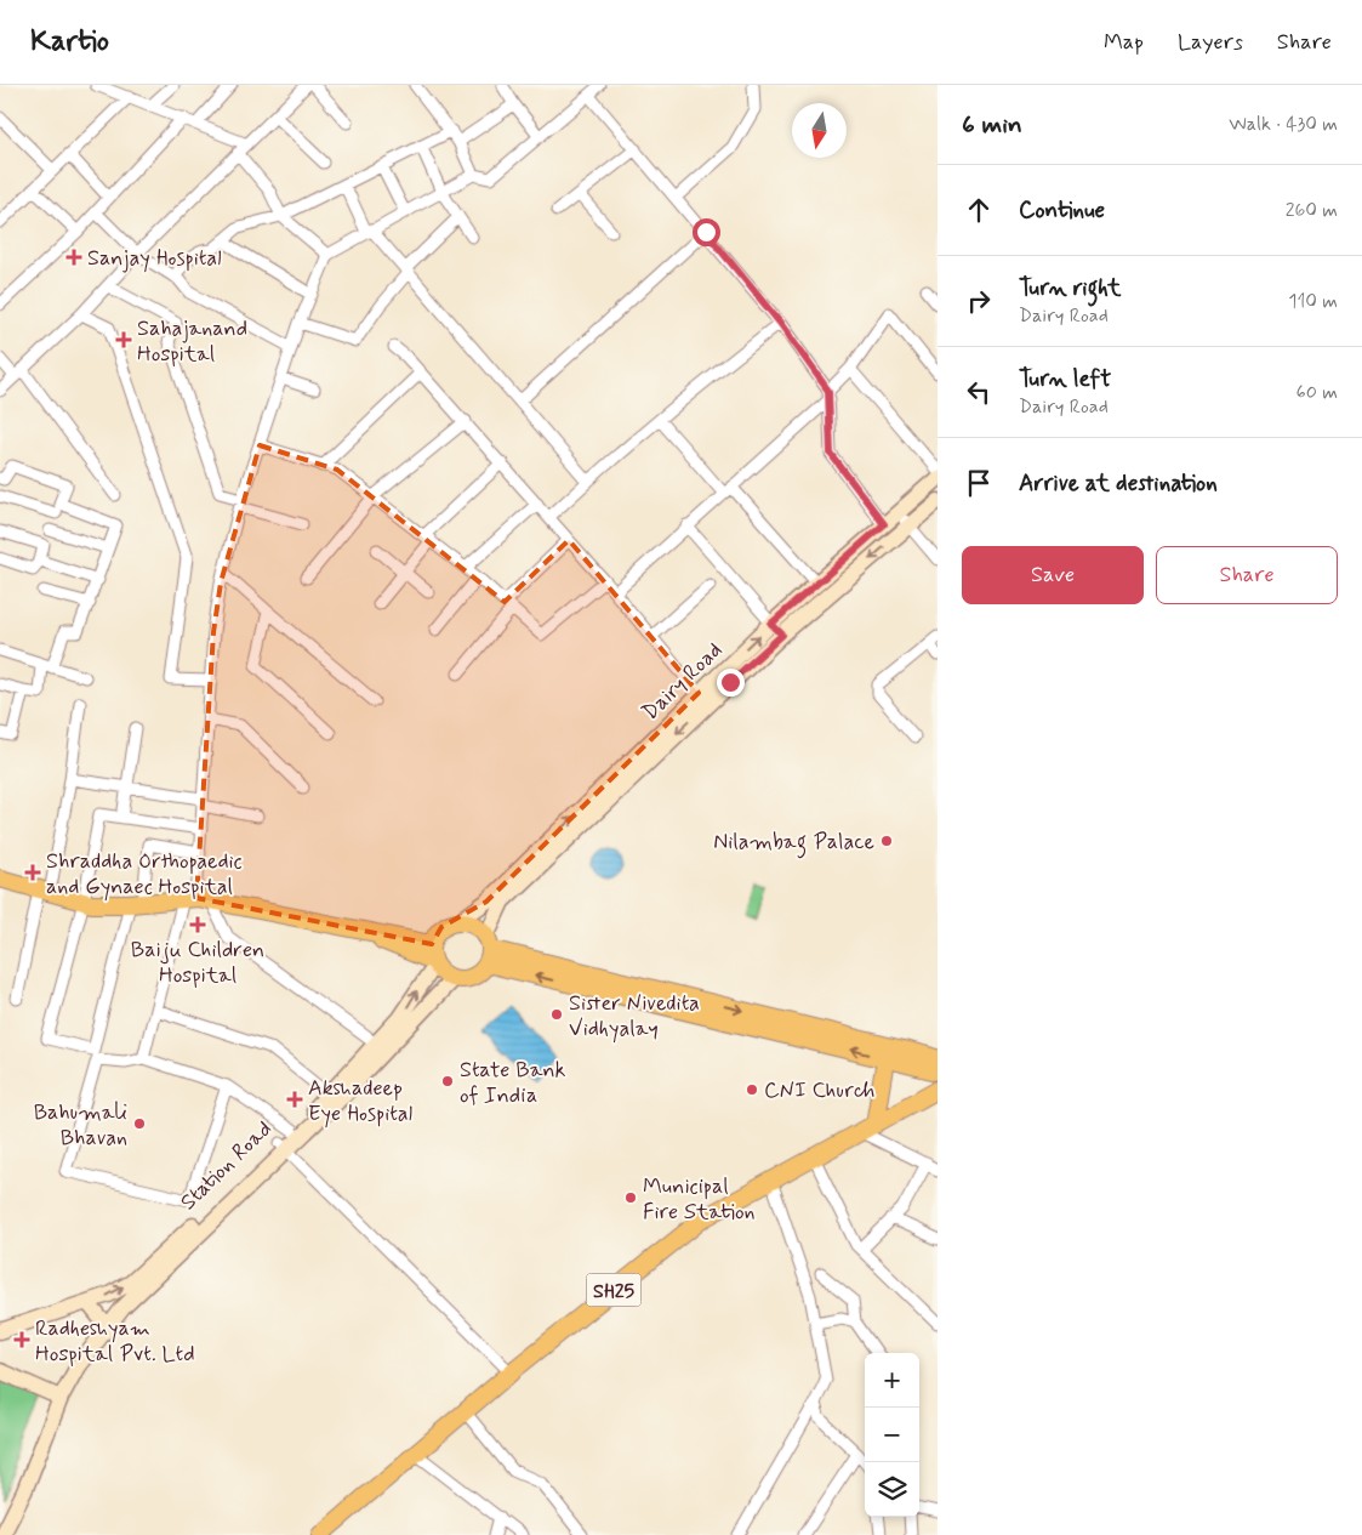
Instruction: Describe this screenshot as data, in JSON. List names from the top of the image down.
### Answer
{
  "streets": {
    "main road": ["Dairy Road", "Station Road", "SH25"]
  },
  "crossings": [
    ["Dairy Road", "Station Road"]
  ],
  "places": {
    "health": [
      "Sanjay Hospital",
      "Sahajanand Hospital",
      "Shraddha Orthopaedic and Gynaec Hospital",
      "Baiju Children Hospital",
      "Akshadeep Eye Hospital",
      "Radheshyam Hospital Pvt. Ltd"
    ],
    "other": [
      "Nilambag Palace",
      "Sister Nivedita Vidhyalay",
      "State Bank of India",
      "CNI Church",
      "Bahumali Bhavan",
      "Municipal Fire Station"
    ]
  },
  "north": "bottom",
  "page": {
    "header": "Kartio",
    "nav": ["Map", "Layers", "Share"],
    "heading": ["6 min", "Walk · 430 m"],
    "list": [
      ["Continue", "260 m"],
      ["Turn right", "Dairy Road", "110 m"],
      ["Turn left", "Dairy Road", "60 m"],
      "Arrive at destination"
    ],
    "buttons": ["Save", "Share"],
    "map_buttons": ["+", "−"]
  }
}
